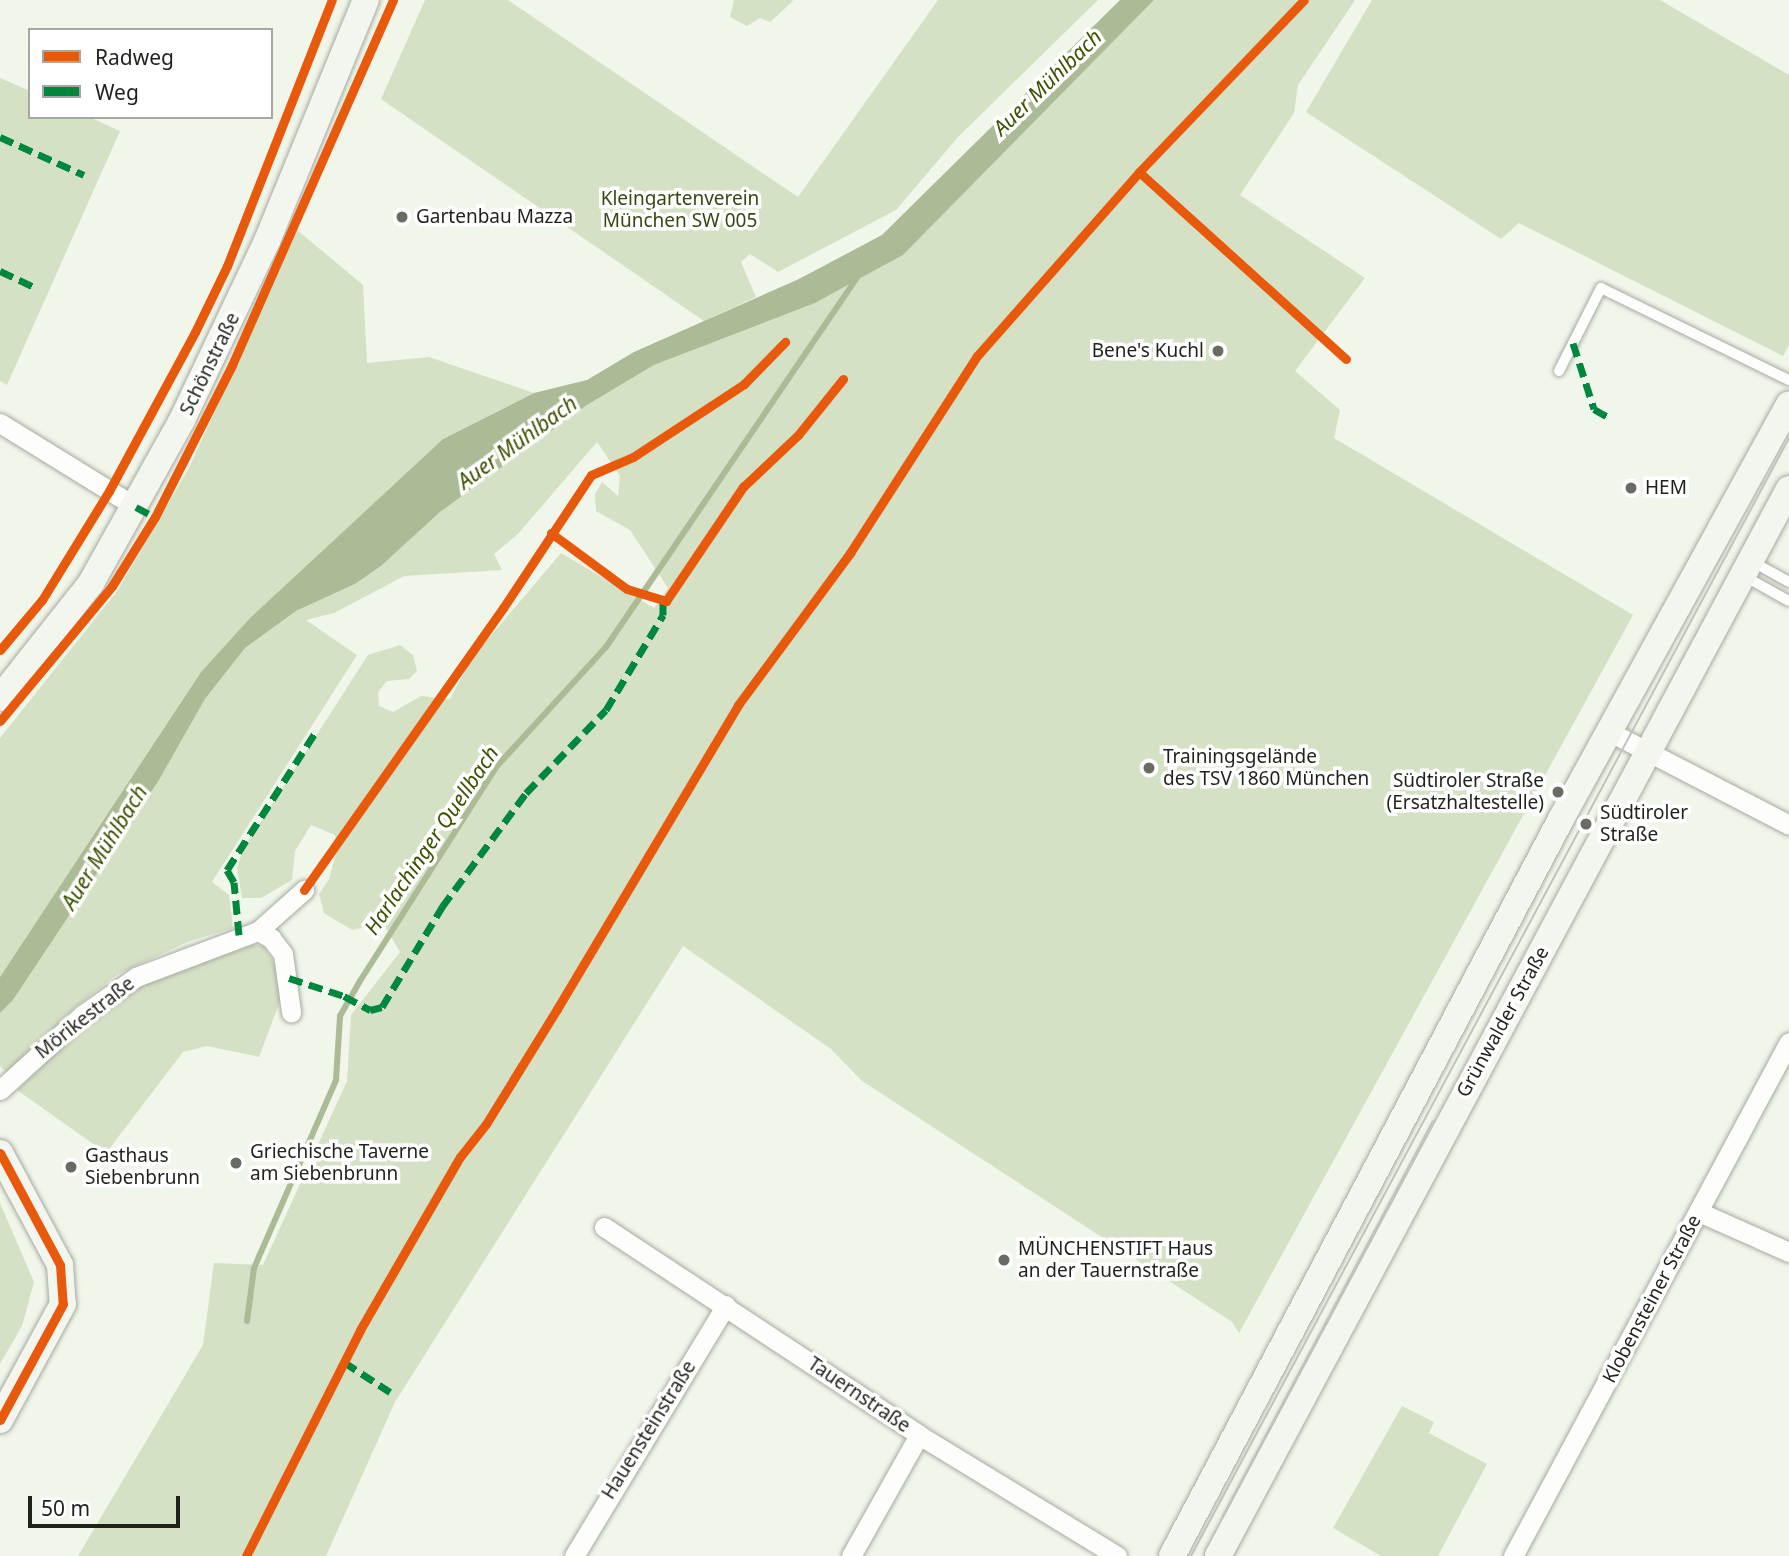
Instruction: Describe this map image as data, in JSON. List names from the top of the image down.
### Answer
{
  "streets": {
    "main road": ["Schönstraße", "Grünwalder Straße"],
    "street": [
      "Mörikestraße",
      "Klobensteiner Straße",
      "Tauernstraße",
      "Hauensteinstraße"
    ]
  },
  "crossings": [
    ["Tauernstraße", "Hauensteinstraße"]
  ],
  "water": ["Auer Mühlbach", "Harlachinger Quellbach"],
  "parks": ["Kleingartenverein München SW 005"],
  "places": [
    "Gartenbau Mazza",
    "Bene's Kuchl",
    "HEM",
    "Trainingsgelände des TSV 1860 München",
    "Südtiroler Straße (Ersatzhaltestelle)",
    "Südtiroler Straße",
    "Griechische Taverne am Siebenbrunn",
    "Gasthaus Siebenbrunn",
    "MÜNCHENSTIFT Haus an der Tauernstraße"
  ],
  "legend": ["Radweg", "Weg"],
  "scale_bar": "50 m"
}
